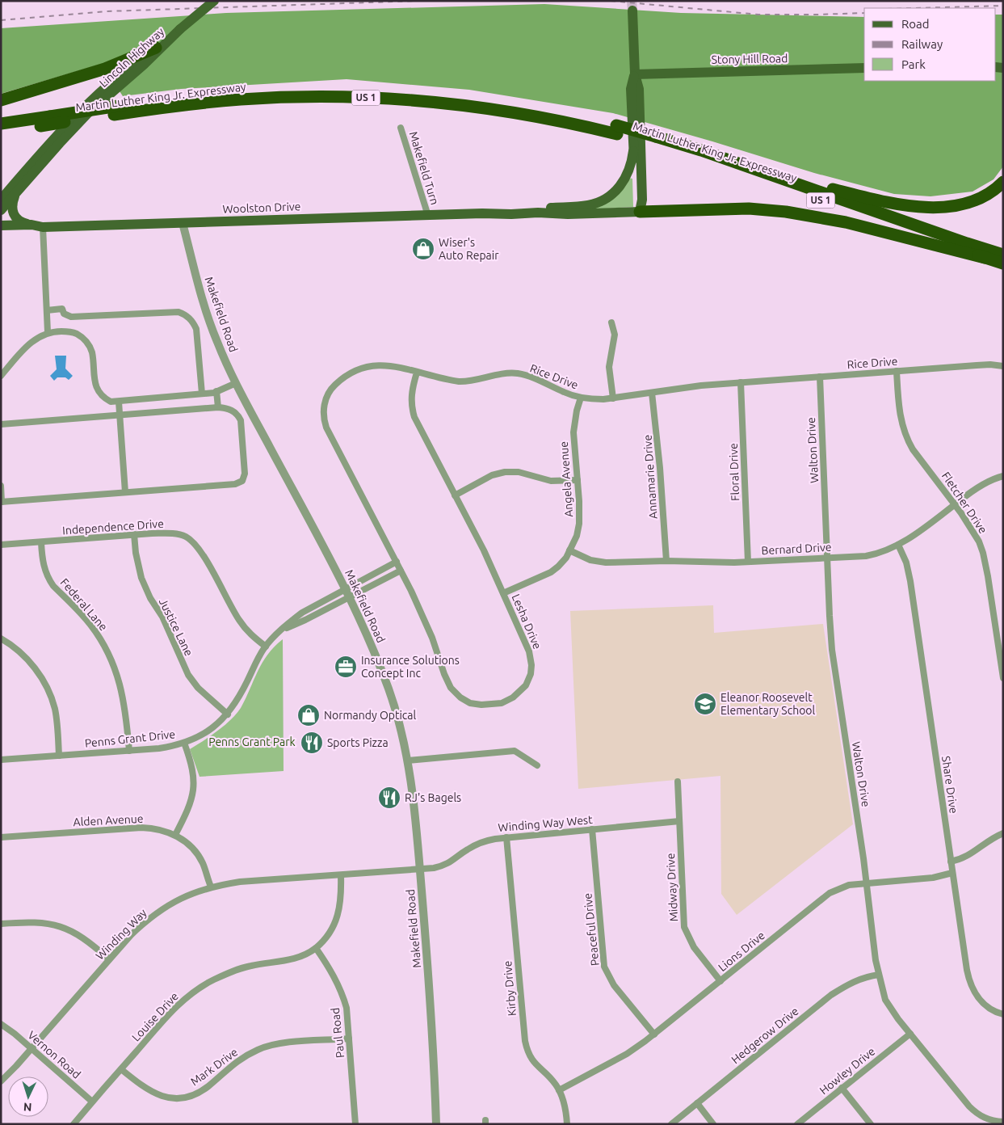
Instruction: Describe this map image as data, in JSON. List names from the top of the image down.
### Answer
{
  "streets": {
    "highway": ["Martin Luther King Jr. Expressway", "US 1"],
    "main road": ["Lincoln Highway", "Stony Hill Road", "Woolston Drive"],
    "street": [
      "Makefield Turn",
      "Makefield Road",
      "Rice Drive",
      "Walton Drive",
      "Floral Drive",
      "Annamarie Drive",
      "Angela Avenue",
      "Fletcher Drive",
      "Independence Drive",
      "Bernard Drive",
      "Federal Lane",
      "Lesha Drive",
      "Justice Lane",
      "Penns Grant Drive",
      "Share Drive",
      "Alden Avenue",
      "Winding Way West",
      "Midway Drive",
      "Peaceful Drive",
      "Winding Way",
      "Lions Drive",
      "Kirby Drive",
      "Louise Drive",
      "Paul Road",
      "Hedgerow Drive",
      "Vernon Road",
      "Mark Drive",
      "Howley Drive"
    ]
  },
  "crossings": [
    ["Stony Hill Road", "Woolston Drive"],
    ["Makefield Turn", "Woolston Drive"],
    ["Woolston Drive", "Makefield Road"],
    ["Makefield Road", "Penns Grant Drive"],
    ["Makefield Road", "Winding Way West"],
    ["Makefield Road", "Winding Way"],
    ["Rice Drive", "Walton Drive"],
    ["Rice Drive", "Floral Drive"],
    ["Rice Drive", "Annamarie Drive"],
    ["Rice Drive", "Angela Avenue"],
    ["Rice Drive", "Fletcher Drive"],
    ["Rice Drive", "Lesha Drive"],
    ["Walton Drive", "Bernard Drive"],
    ["Walton Drive", "Lions Drive"],
    ["Walton Drive", "Hedgerow Drive"],
    ["Walton Drive", "Howley Drive"],
    ["Floral Drive", "Bernard Drive"],
    ["Annamarie Drive", "Bernard Drive"],
    ["Angela Avenue", "Bernard Drive"],
    ["Angela Avenue", "Lesha Drive"],
    ["Fletcher Drive", "Bernard Drive"],
    ["Independence Drive", "Federal Lane"],
    ["Independence Drive", "Justice Lane"],
    ["Independence Drive", "Penns Grant Drive"],
    ["Bernard Drive", "Share Drive"],
    ["Federal Lane", "Penns Grant Drive"],
    ["Justice Lane", "Penns Grant Drive"],
    ["Share Drive", "Lions Drive"],
    ["Alden Avenue", "Winding Way"],
    ["Winding Way West", "Midway Drive"],
    ["Winding Way West", "Peaceful Drive"],
    ["Winding Way West", "Winding Way"],
    ["Winding Way West", "Kirby Drive"],
    ["Midway Drive", "Lions Drive"],
    ["Peaceful Drive", "Lions Drive"],
    ["Winding Way", "Louise Drive"],
    ["Winding Way", "Vernon Road"],
    ["Lions Drive", "Kirby Drive"],
    ["Louise Drive", "Paul Road"],
    ["Louise Drive", "Vernon Road"],
    ["Louise Drive", "Mark Drive"],
    ["Paul Road", "Mark Drive"]
  ],
  "parks": ["Penns Grant Park"],
  "places": {
    "shop": ["Wiser's Auto Repair", "Normandy Optical"],
    "office": ["Insurance Solutions Concept Inc"],
    "school or university": ["Eleanor Roosevelt Elementary School"],
    "restaurant": ["Sports Pizza", "RJ's Bagels"]
  },
  "legend": ["Road", "Railway", "Park"],
  "north": "bottom"
}
